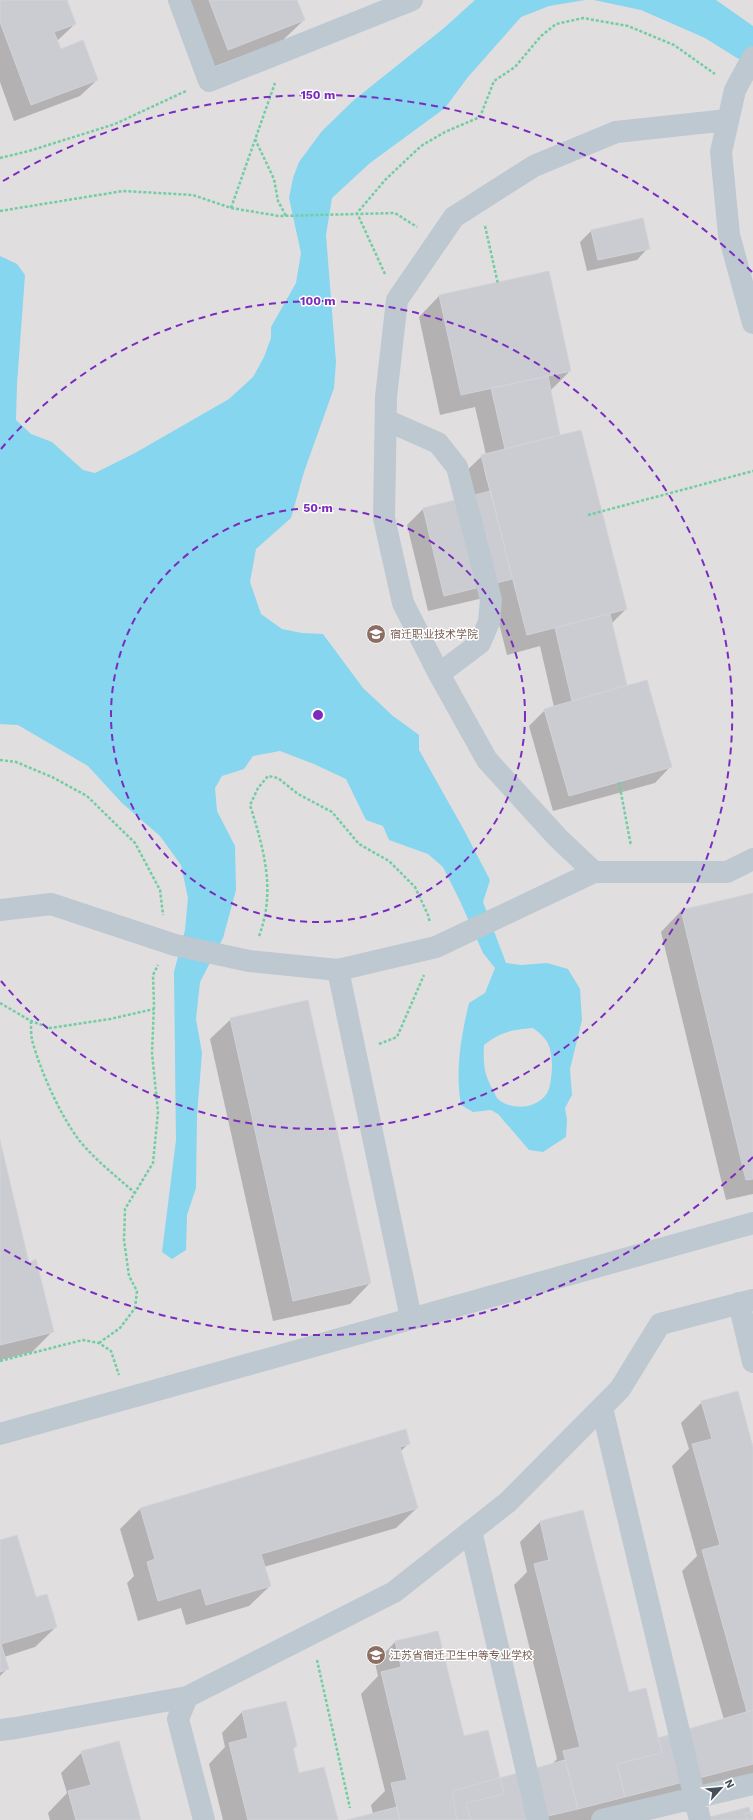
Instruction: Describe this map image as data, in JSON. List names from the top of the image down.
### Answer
{
  "places": {
    "school or university": ["宿迁职业技术学院", "江苏省宿迁卫生中等专业学校"]
  },
  "north": "top right",
  "rings": ["150 m", "100 m", "50 m"]
}
